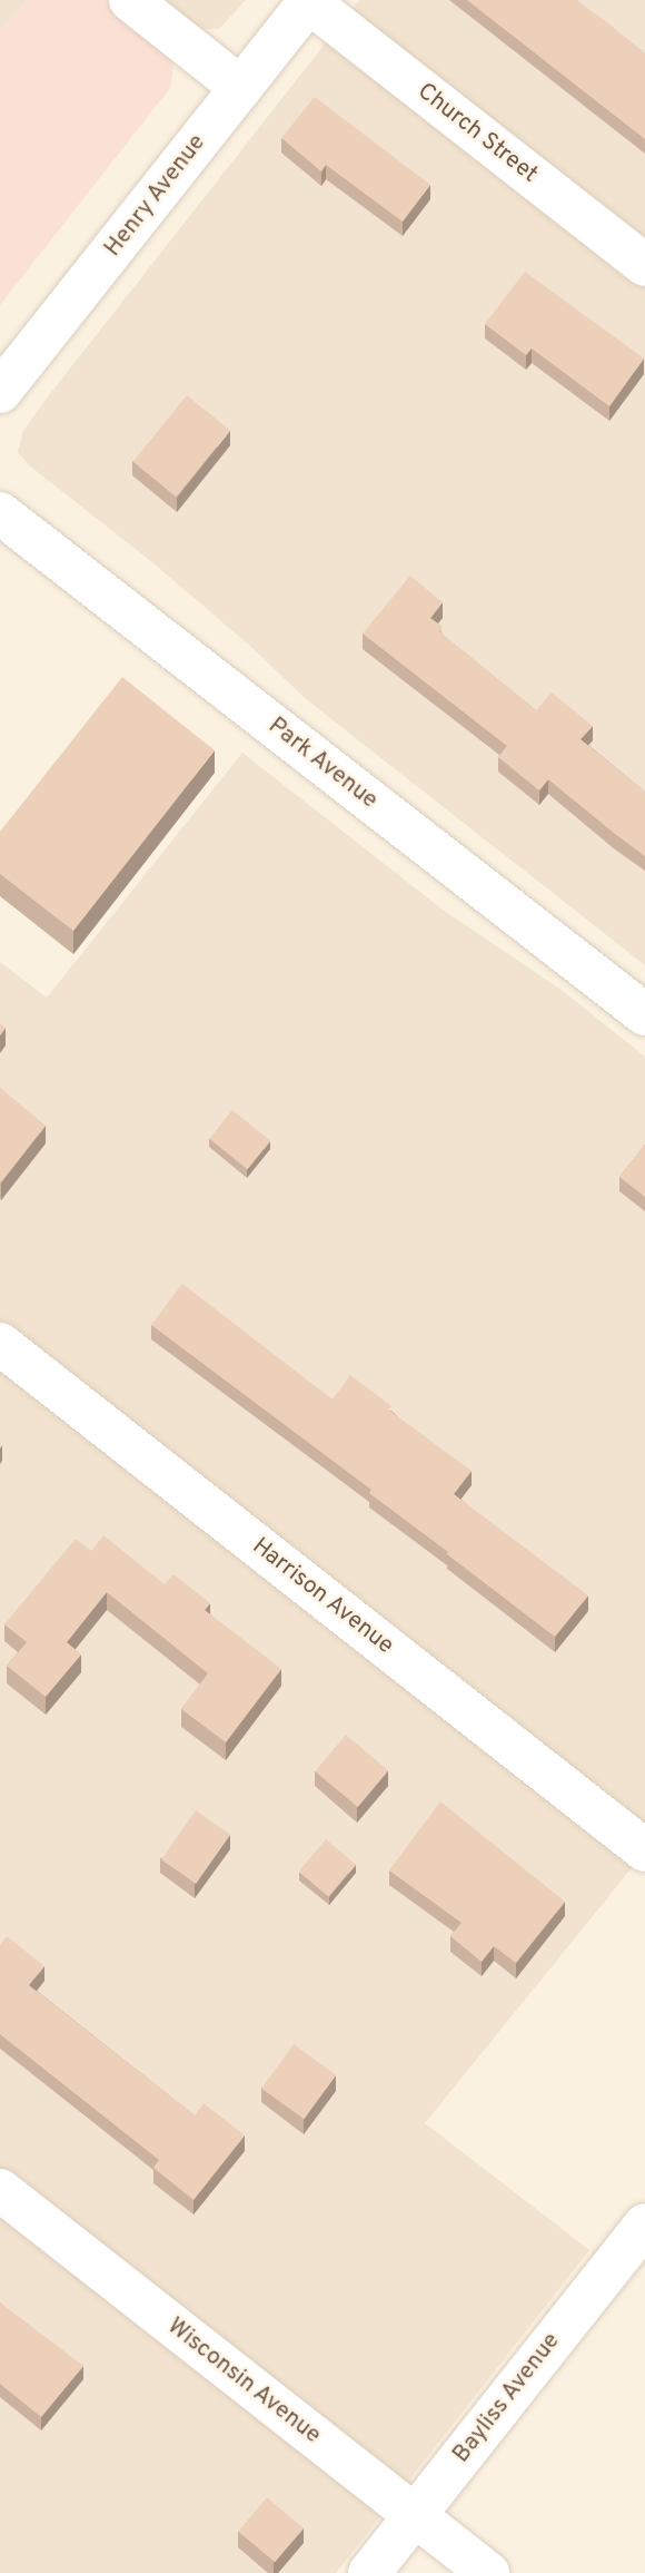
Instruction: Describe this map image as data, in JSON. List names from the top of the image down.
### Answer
{
  "streets": {
    "street": [
      "Church Street",
      "Henry Avenue",
      "Park Avenue",
      "Harrison Avenue",
      "Wisconsin Avenue",
      "Bayliss Avenue"
    ]
  },
  "crossings": [
    ["Church Street", "Henry Avenue"],
    ["Wisconsin Avenue", "Bayliss Avenue"]
  ]
}
